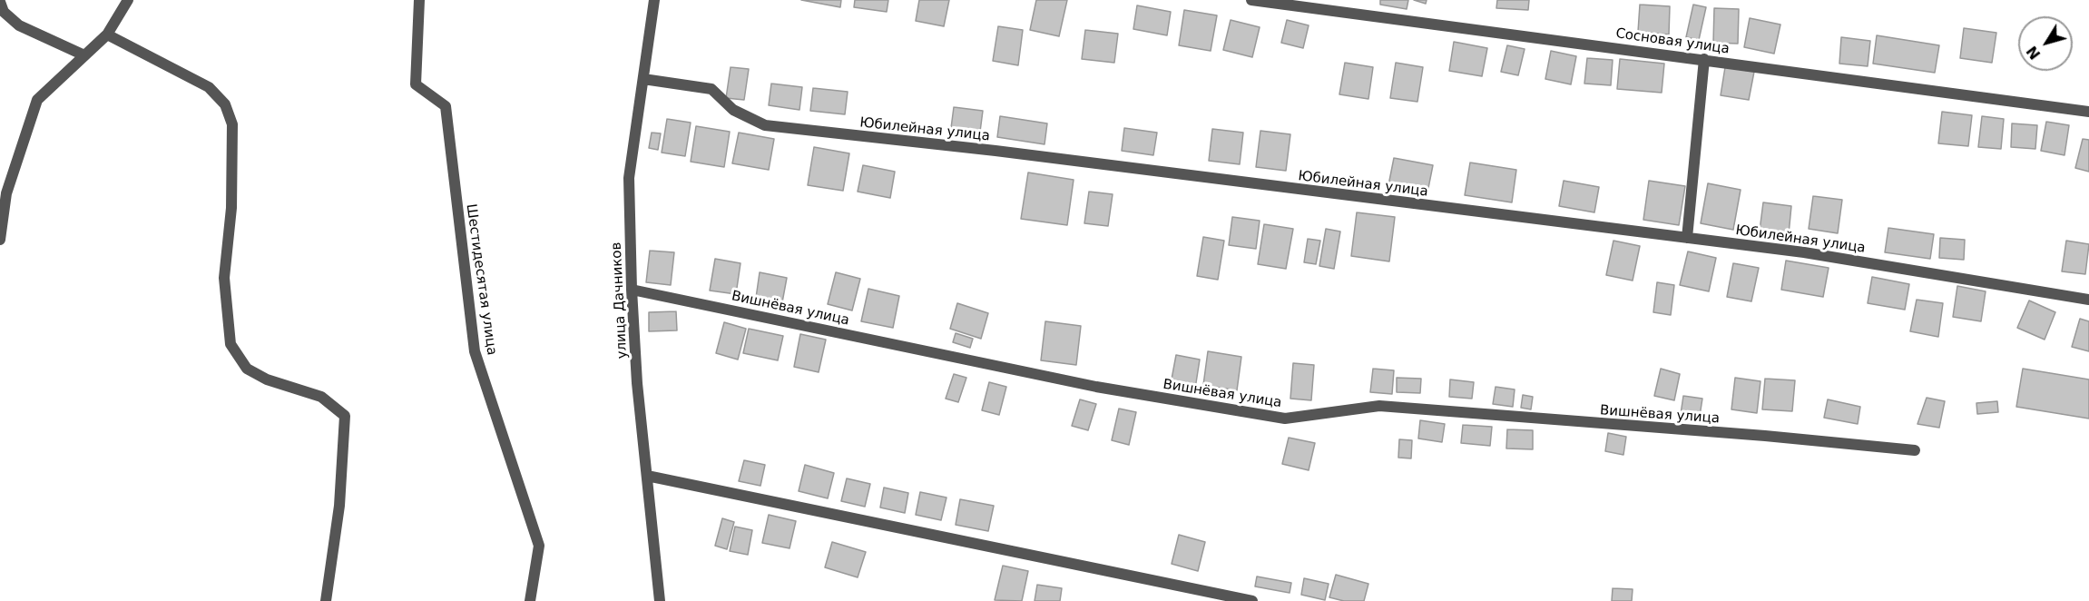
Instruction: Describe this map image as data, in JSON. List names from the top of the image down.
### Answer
{
  "streets": {
    "street": [
      "Сосновая улица",
      "Юбилейная улица",
      "Шестидесятая улица",
      "улица Дачников",
      "Вишнёвая улица"
    ]
  },
  "crossings": [
    ["Юбилейная улица", "улица Дачников"],
    ["улица Дачников", "Вишнёвая улица"]
  ],
  "north": "bottom left"
}
